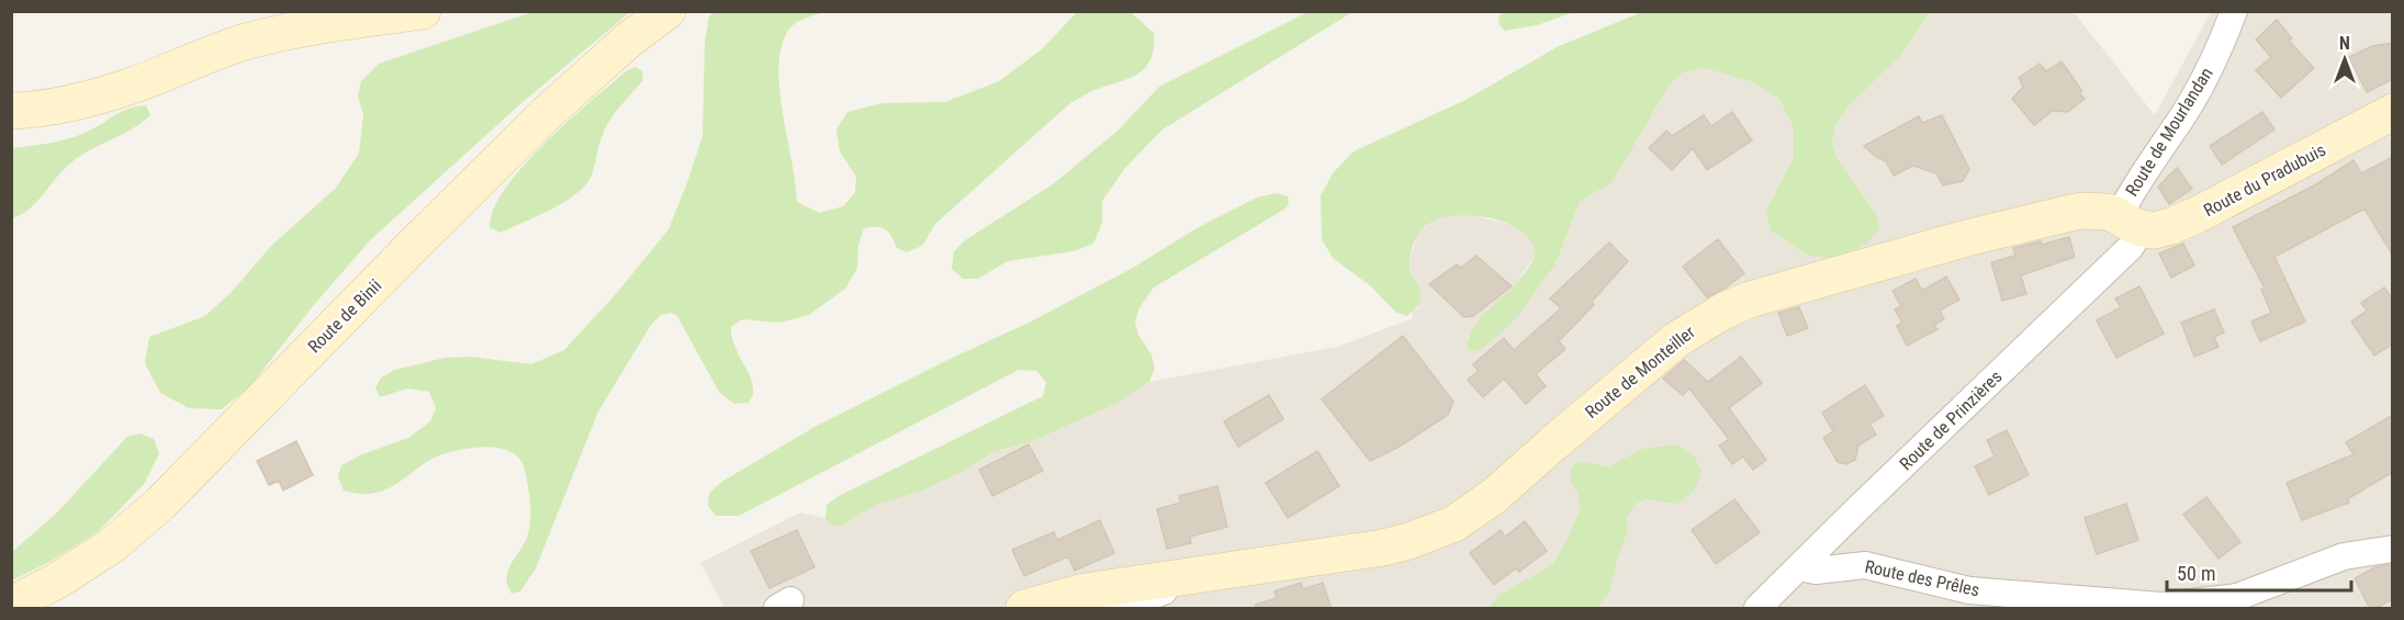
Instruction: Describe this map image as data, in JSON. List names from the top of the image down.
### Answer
{
  "streets": {
    "street": [
      "Route de Mourlandan",
      "Route du Pradubuis",
      "Route de Binii",
      "Route de Monteiller",
      "Route de Prinzières",
      "Route des Prêles"
    ]
  },
  "crossings": [
    ["Route de Mourlandan", "Route du Pradubuis"],
    ["Route de Mourlandan", "Route de Monteiller"],
    ["Route de Mourlandan", "Route de Prinzières"],
    ["Route du Pradubuis", "Route de Monteiller"],
    ["Route du Pradubuis", "Route de Prinzières"],
    ["Route de Monteiller", "Route de Prinzières"],
    ["Route de Prinzières", "Route des Prêles"]
  ],
  "scale_bar": "50 m",
  "north": "top"
}
